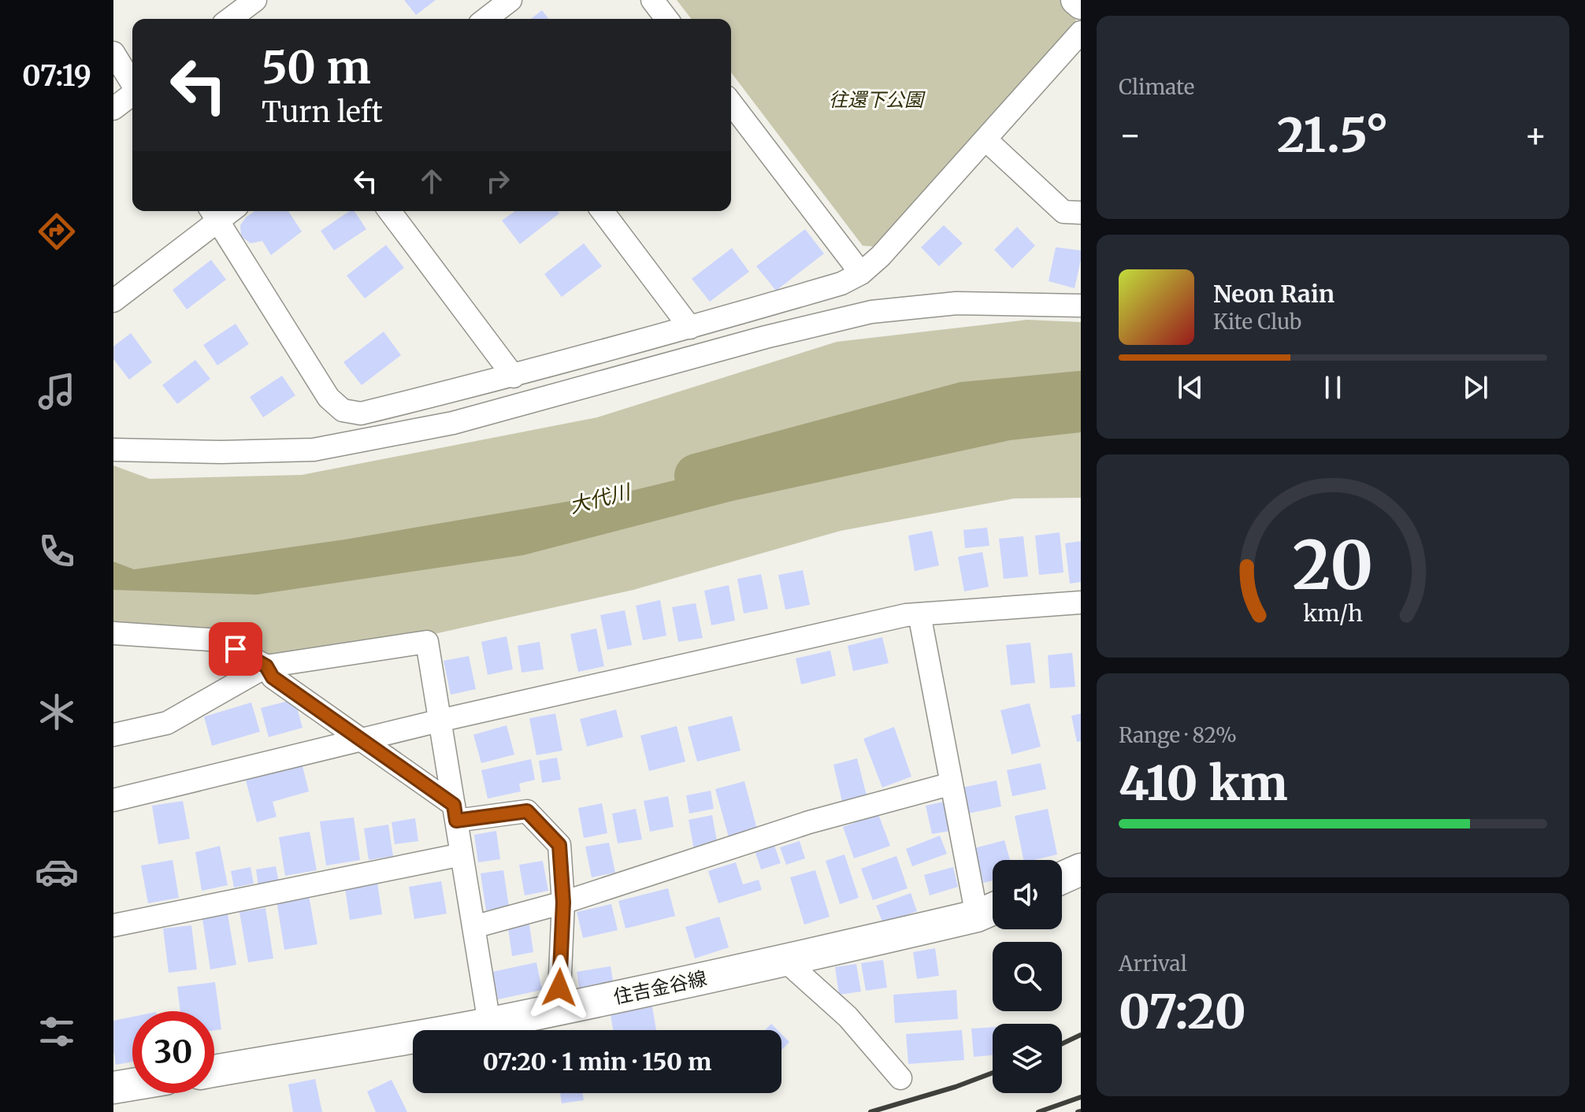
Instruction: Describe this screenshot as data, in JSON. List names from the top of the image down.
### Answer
{
  "streets": {
    "main road": ["住吉金谷線"]
  },
  "water": ["大代川"],
  "parks": ["往還下公園"],
  "page": {
    "tabs": "07:19",
    "tile": [
      "Climate",
      ["Range · 82%", "410 km"],
      ["Arrival", "07:20"]
    ],
    "turn": ["50 m", "Turn left"],
    "heat": ["−", "21.5°", "+"],
    "song": ["Neon Rain", "Kite Club"],
    "limit": "30",
    "trip": "07:20 · 1 min · 150 m",
    "gauge": ["20", "km/h"]
  }
}
